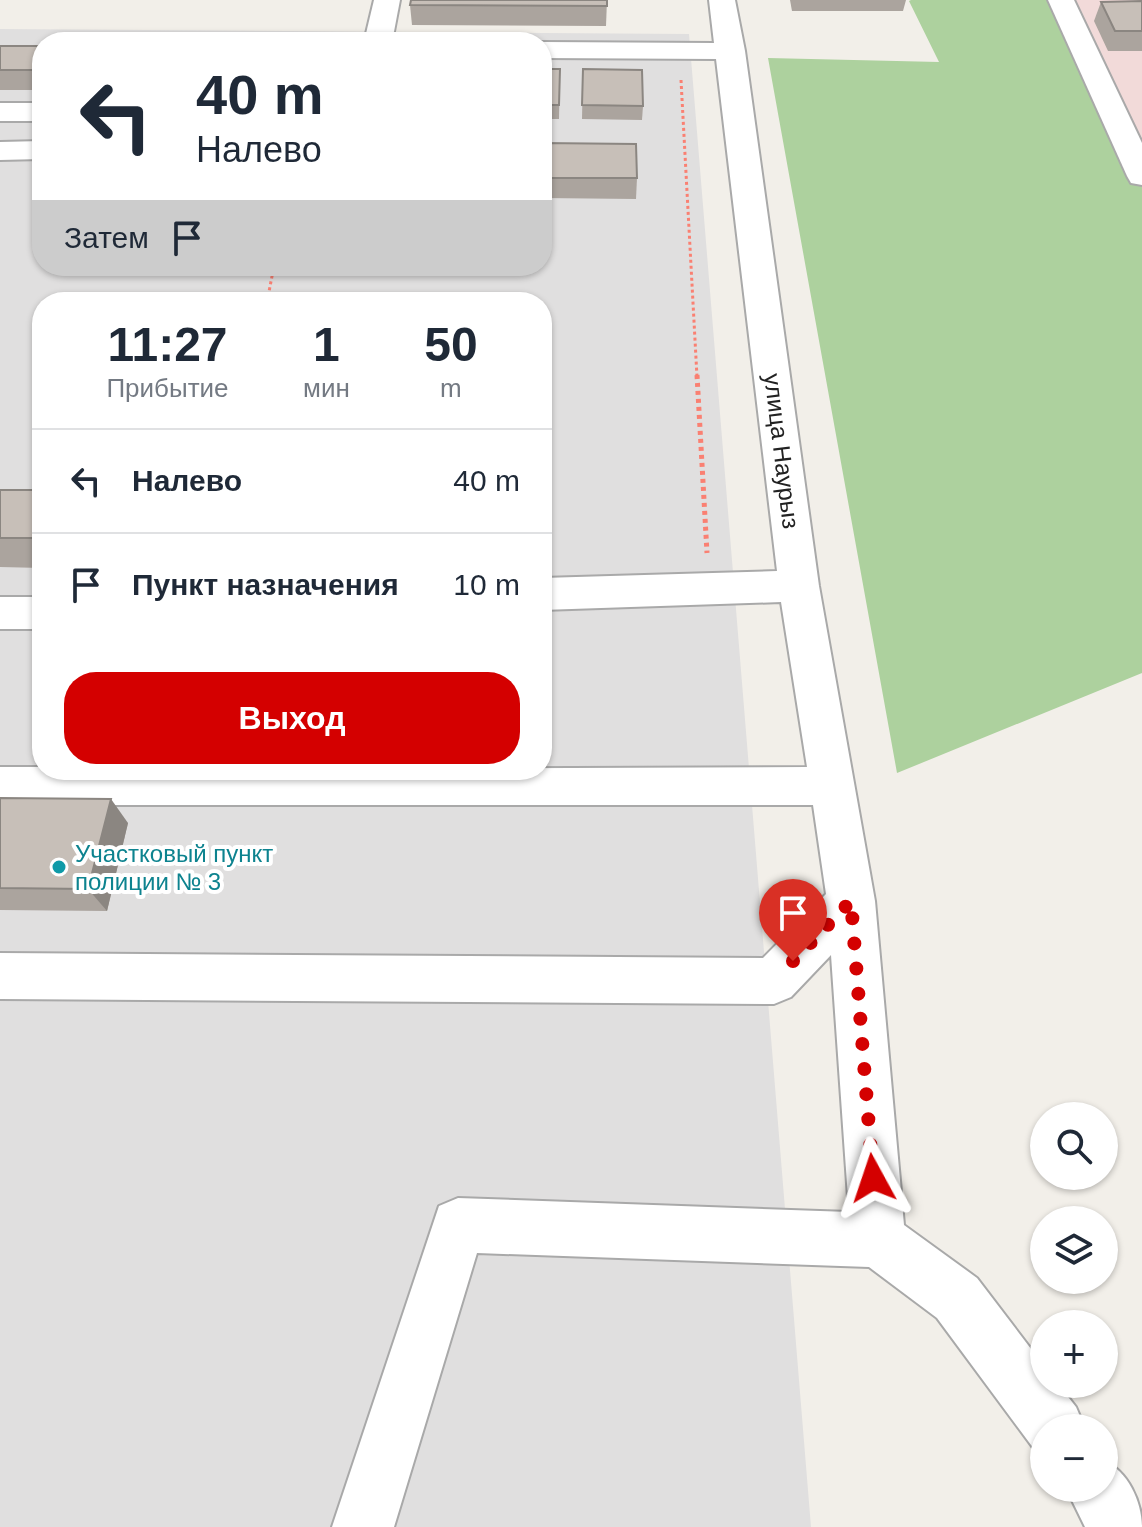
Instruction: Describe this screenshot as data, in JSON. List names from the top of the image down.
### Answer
{
  "streets": {
    "street": ["улица Наурыз"]
  },
  "places": ["Участковый пункт полиции № 3"],
  "page": {
    "turn": ["40 m", "Налево"],
    "then": "Затем",
    "eta": [
      "11:27",
      "Прибытие",
      "1",
      "мин",
      "50",
      "m"
    ],
    "list": [
      {
        "name": "Налево",
        "value": "40 m"
      },
      {
        "name": "Пункт назначения",
        "value": "10 m"
      }
    ],
    "buttons": "Выход",
    "map_buttons": ["+", "−"]
  }
}
